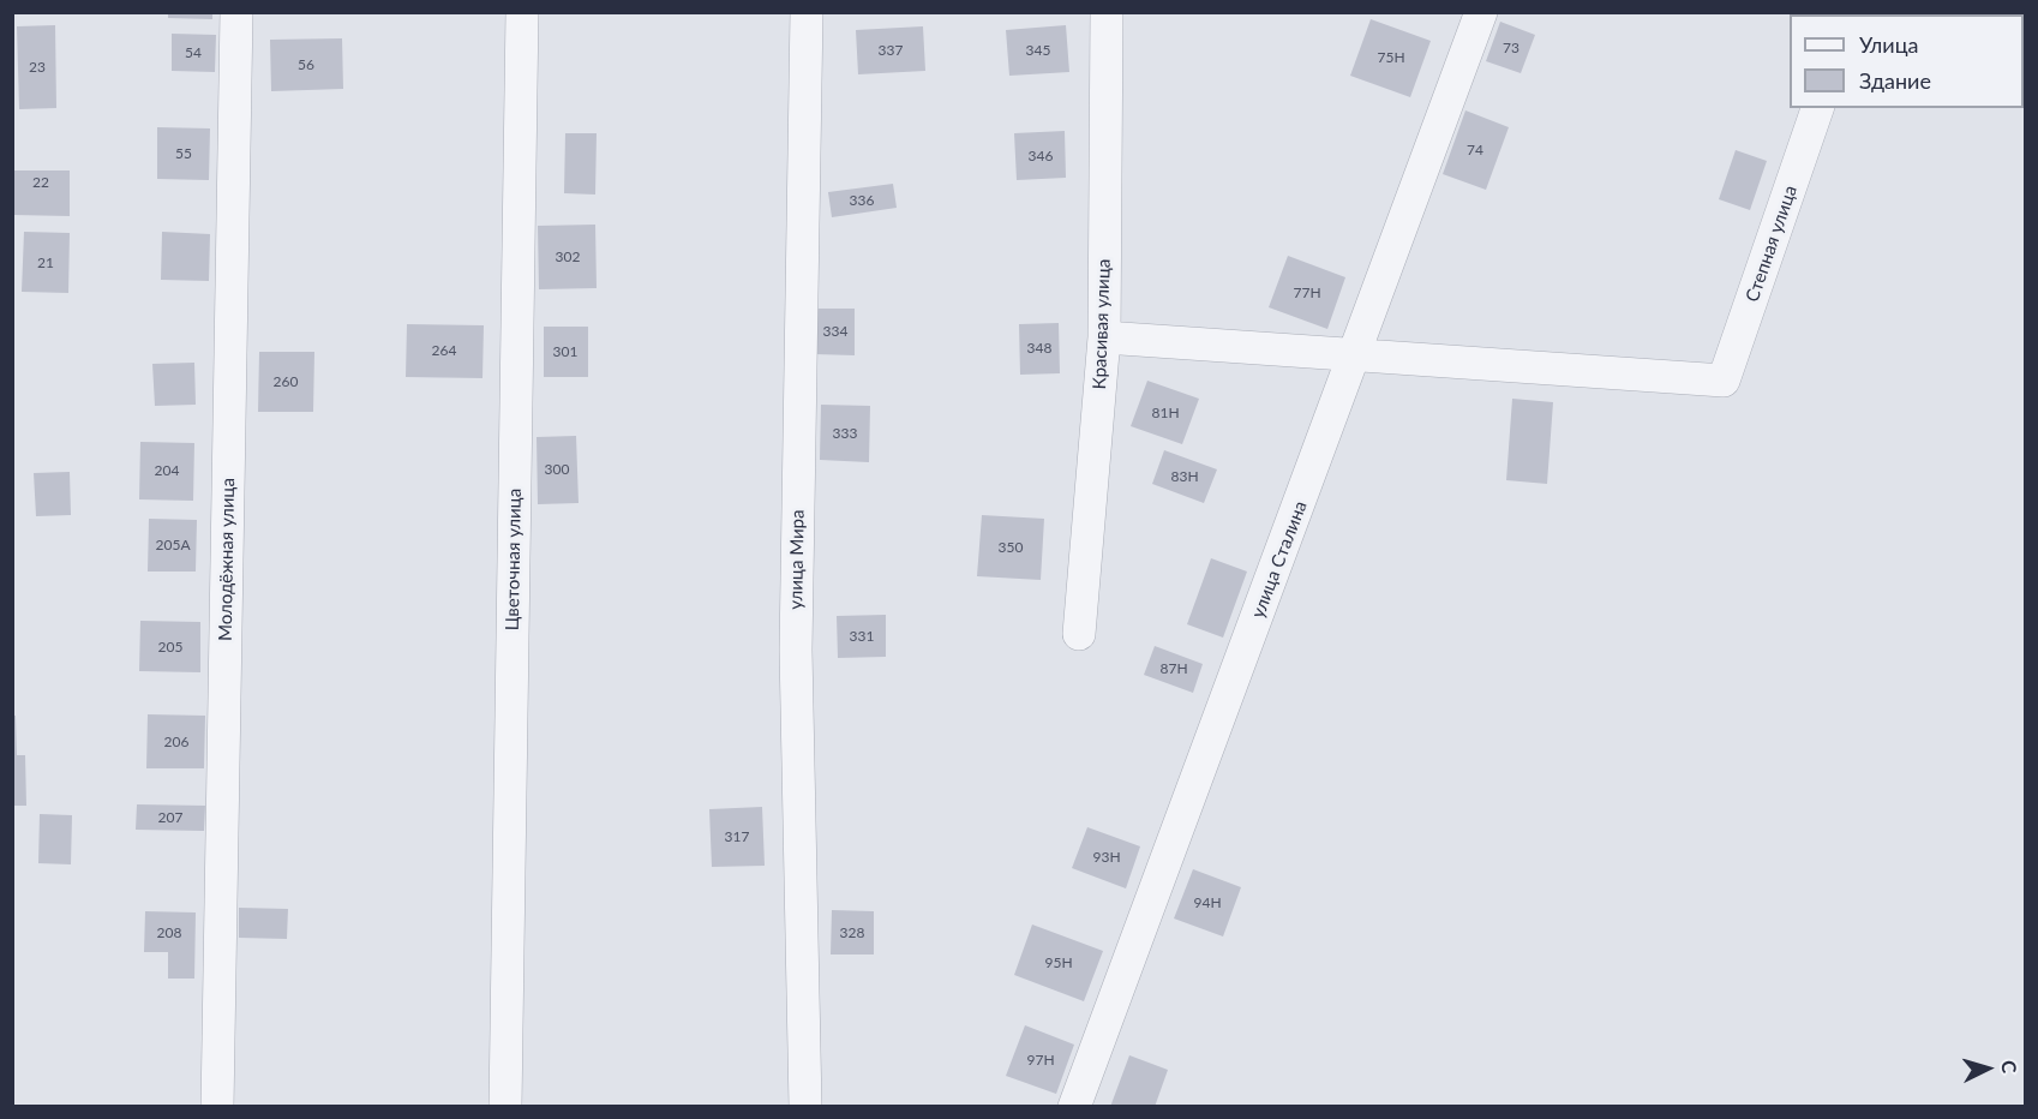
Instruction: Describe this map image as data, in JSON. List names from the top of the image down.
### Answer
{
  "streets": {
    "street": [
      "Степная улица",
      "Красивая улица",
      "Молодёжная улица",
      "Цветочная улица",
      "улица Мира",
      "улица Сталина"
    ]
  },
  "crossings": [
    ["Степная улица", "улица Сталина"]
  ],
  "house_numbers": [
    "73",
    "337",
    "345",
    "54",
    "75Н",
    "56",
    "23",
    "74",
    "55",
    "346",
    "22",
    "336",
    "302",
    "21",
    "77Н",
    "334",
    "348",
    "264",
    "301",
    "260",
    "81Н",
    "333",
    "300",
    "204",
    "83Н",
    "205А",
    "350",
    "331",
    "205",
    "87Н",
    "206",
    "207",
    "317",
    "93Н",
    "94Н",
    "208",
    "328",
    "95Н",
    "97Н"
  ],
  "legend": ["Улица", "Здание"],
  "north": "right"
}
